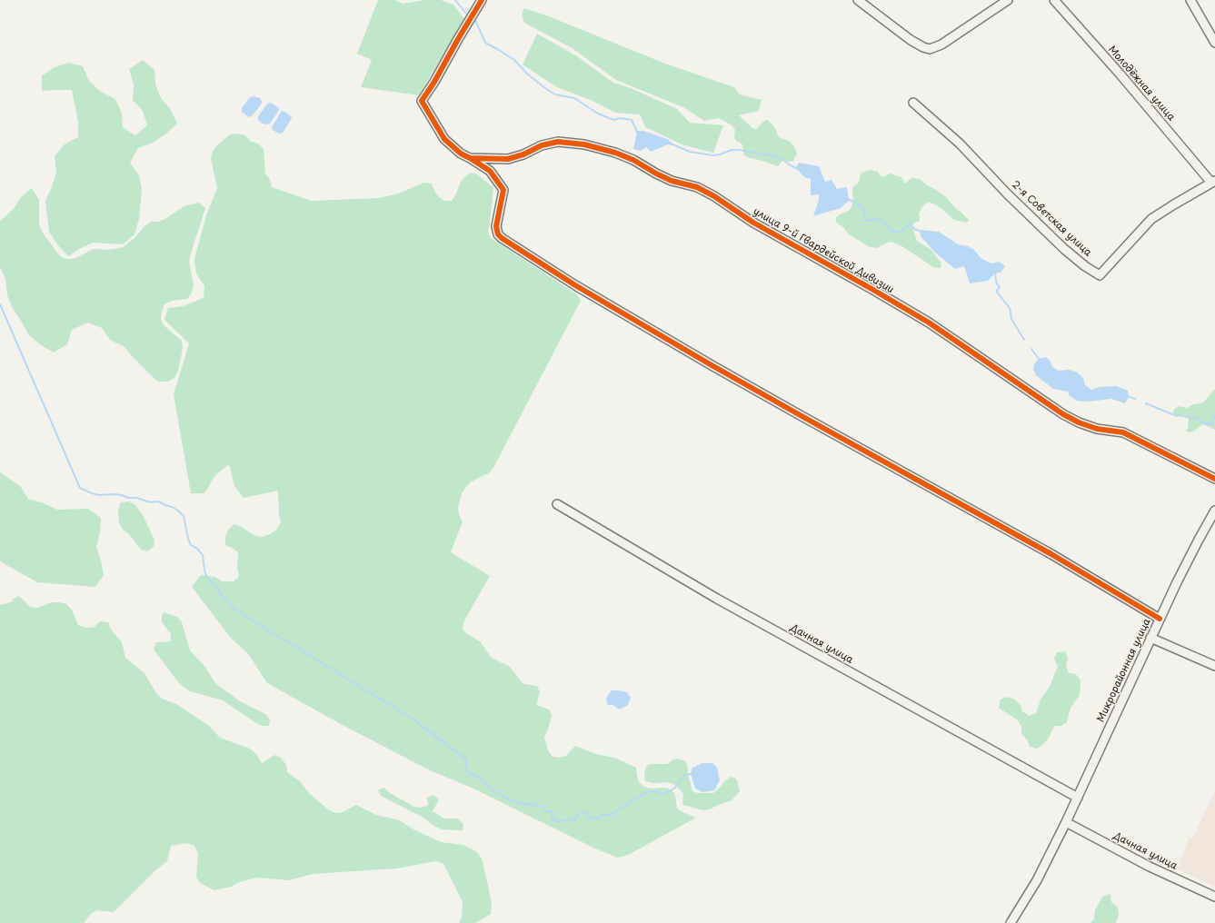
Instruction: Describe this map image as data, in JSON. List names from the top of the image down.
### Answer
{
  "streets": {
    "street": [
      "Молодёжная улица",
      "2-я Советская улица",
      "улица 9-й Гвардейской Дивизии",
      "Дачная улица",
      "Микрорайонная улица"
    ]
  },
  "crossings": [
    ["Молодёжная улица", "2-я Советская улица"],
    ["Дачная улица", "Микрорайонная улица"]
  ]
}
